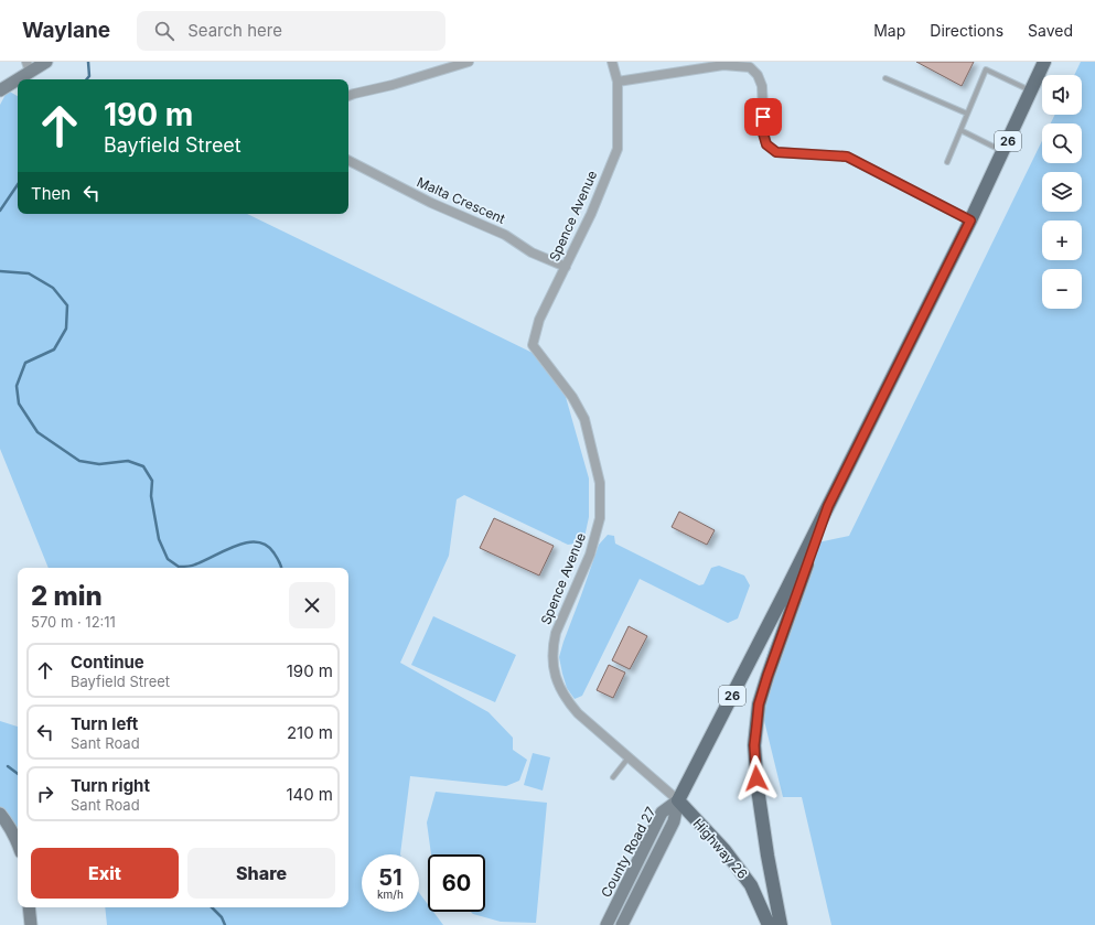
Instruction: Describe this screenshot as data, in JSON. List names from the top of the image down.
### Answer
{
  "streets": {
    "main road": ["26", "Highway 26", "County Road 27"],
    "street": ["Malta Crescent", "Spence Avenue"]
  },
  "crossings": [
    ["26", "Spence Avenue"],
    ["26", "Highway 26"],
    ["26", "County Road 27"],
    ["Malta Crescent", "Spence Avenue"],
    ["Spence Avenue", "Highway 26"],
    ["Spence Avenue", "County Road 27"],
    ["Highway 26", "County Road 27"]
  ],
  "page": {
    "header": "Waylane",
    "search": "Search here",
    "nav": ["Map", "Directions", "Saved"],
    "map_buttons": ["+", "−"],
    "turn": ["190 m", "Bayfield Street"],
    "then": "Then",
    "heading": ["2 min", "570 m · 12:11"],
    "list": [
      {
        "name": "Continue",
        "note": "Bayfield Street",
        "value": "190 m"
      },
      {
        "name": "Turn left",
        "note": "Sant Road",
        "value": "210 m"
      },
      {
        "name": "Turn right",
        "note": "Sant Road",
        "value": "140 m"
      }
    ],
    "buttons": ["Exit", "Share"],
    "speed": "51 km/h",
    "limit": "60"
  }
}
